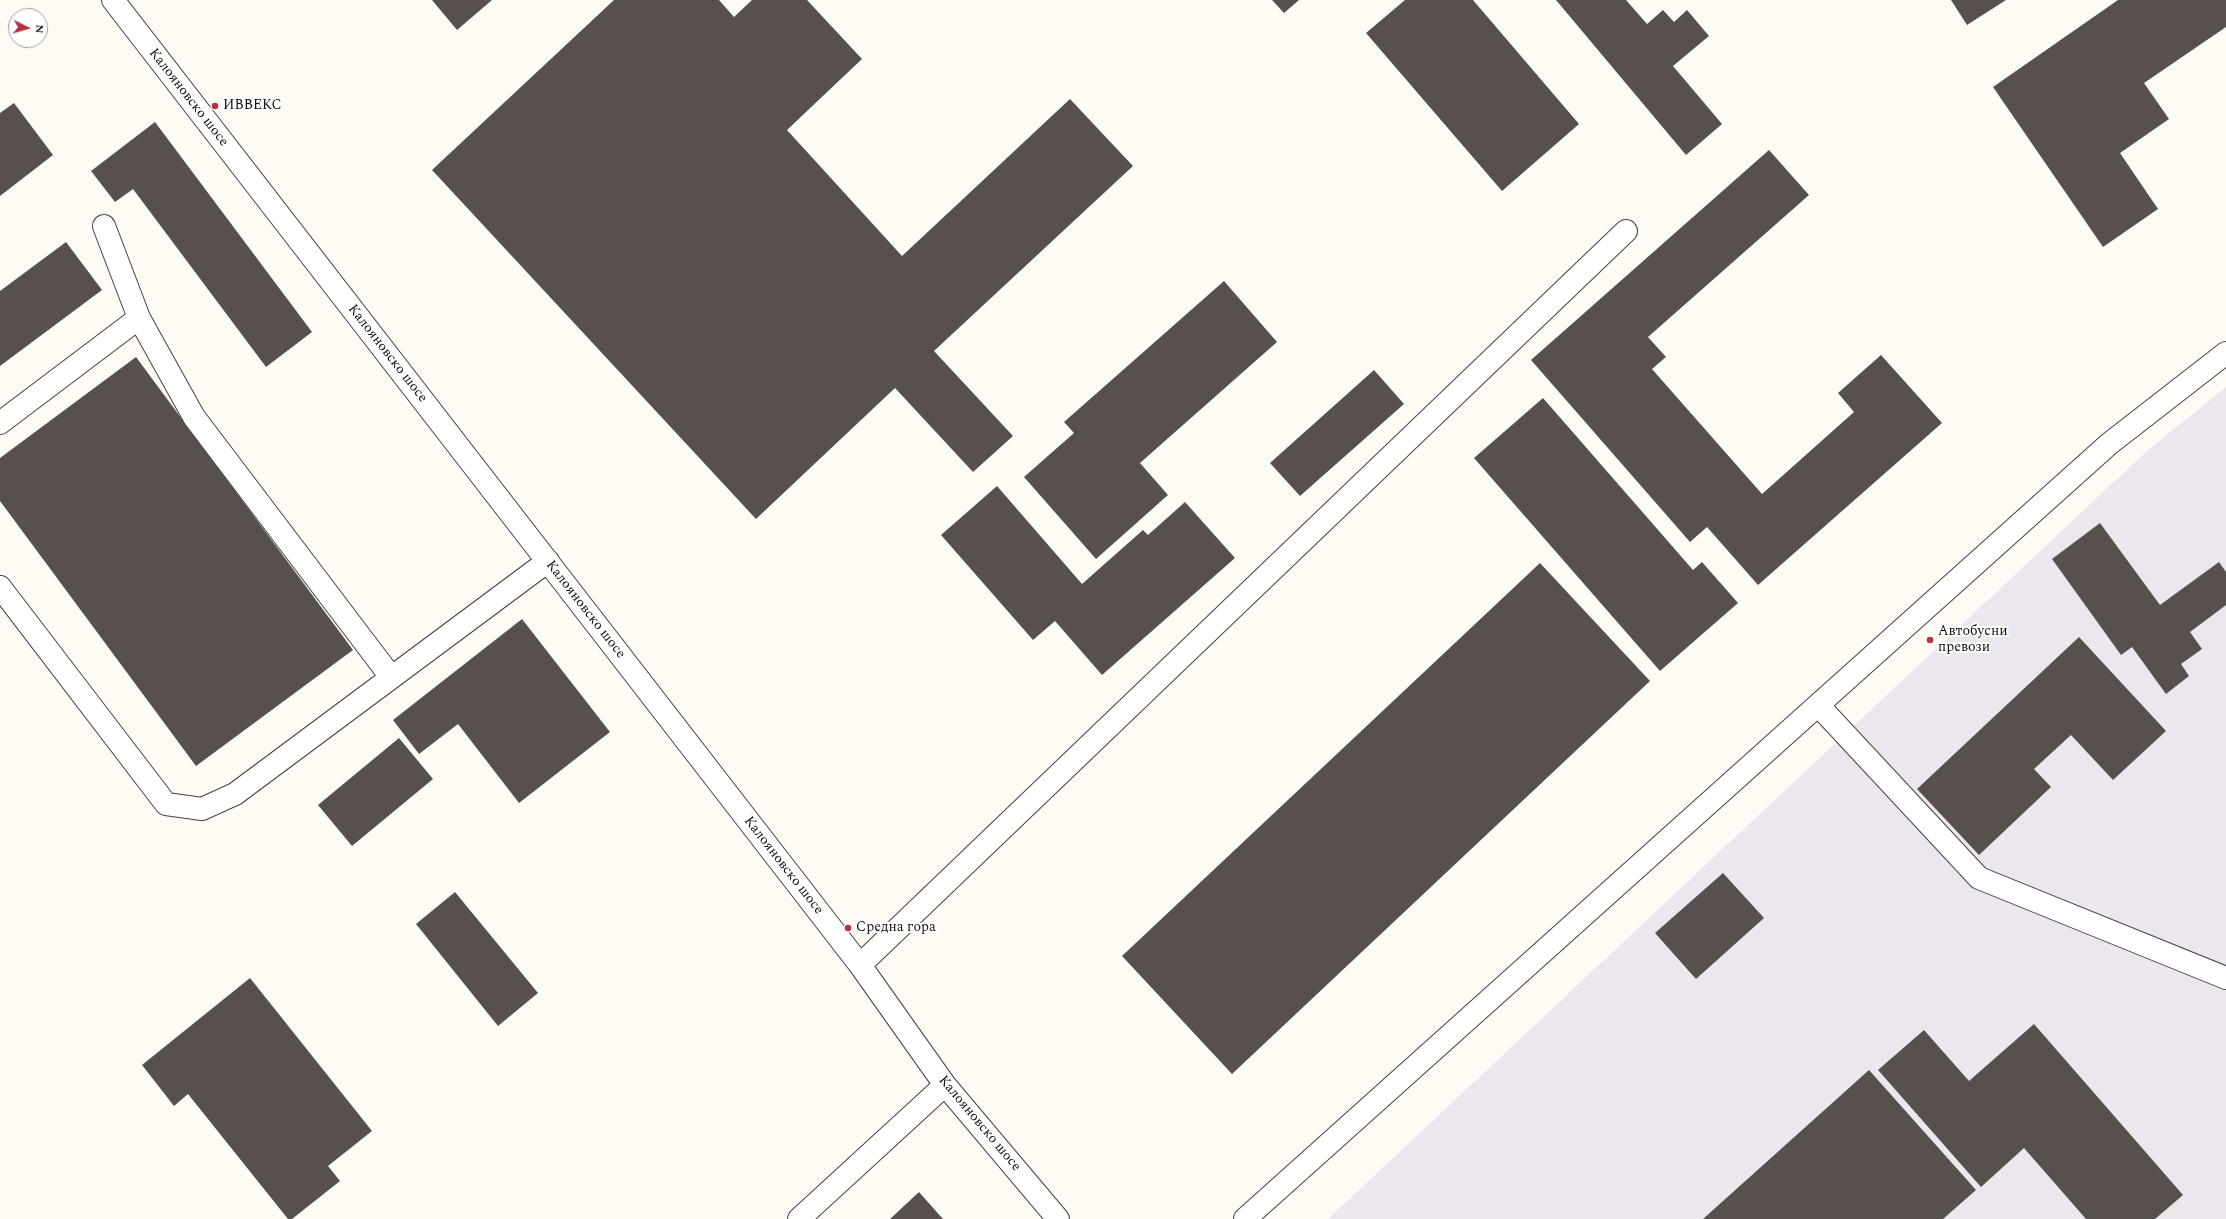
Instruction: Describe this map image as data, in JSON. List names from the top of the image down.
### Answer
{
  "streets": {
    "street": ["Калояновско шосе"]
  },
  "places": ["ИВВЕКС", "Автобусни превози", "Средна гора"],
  "north": "right"
}
